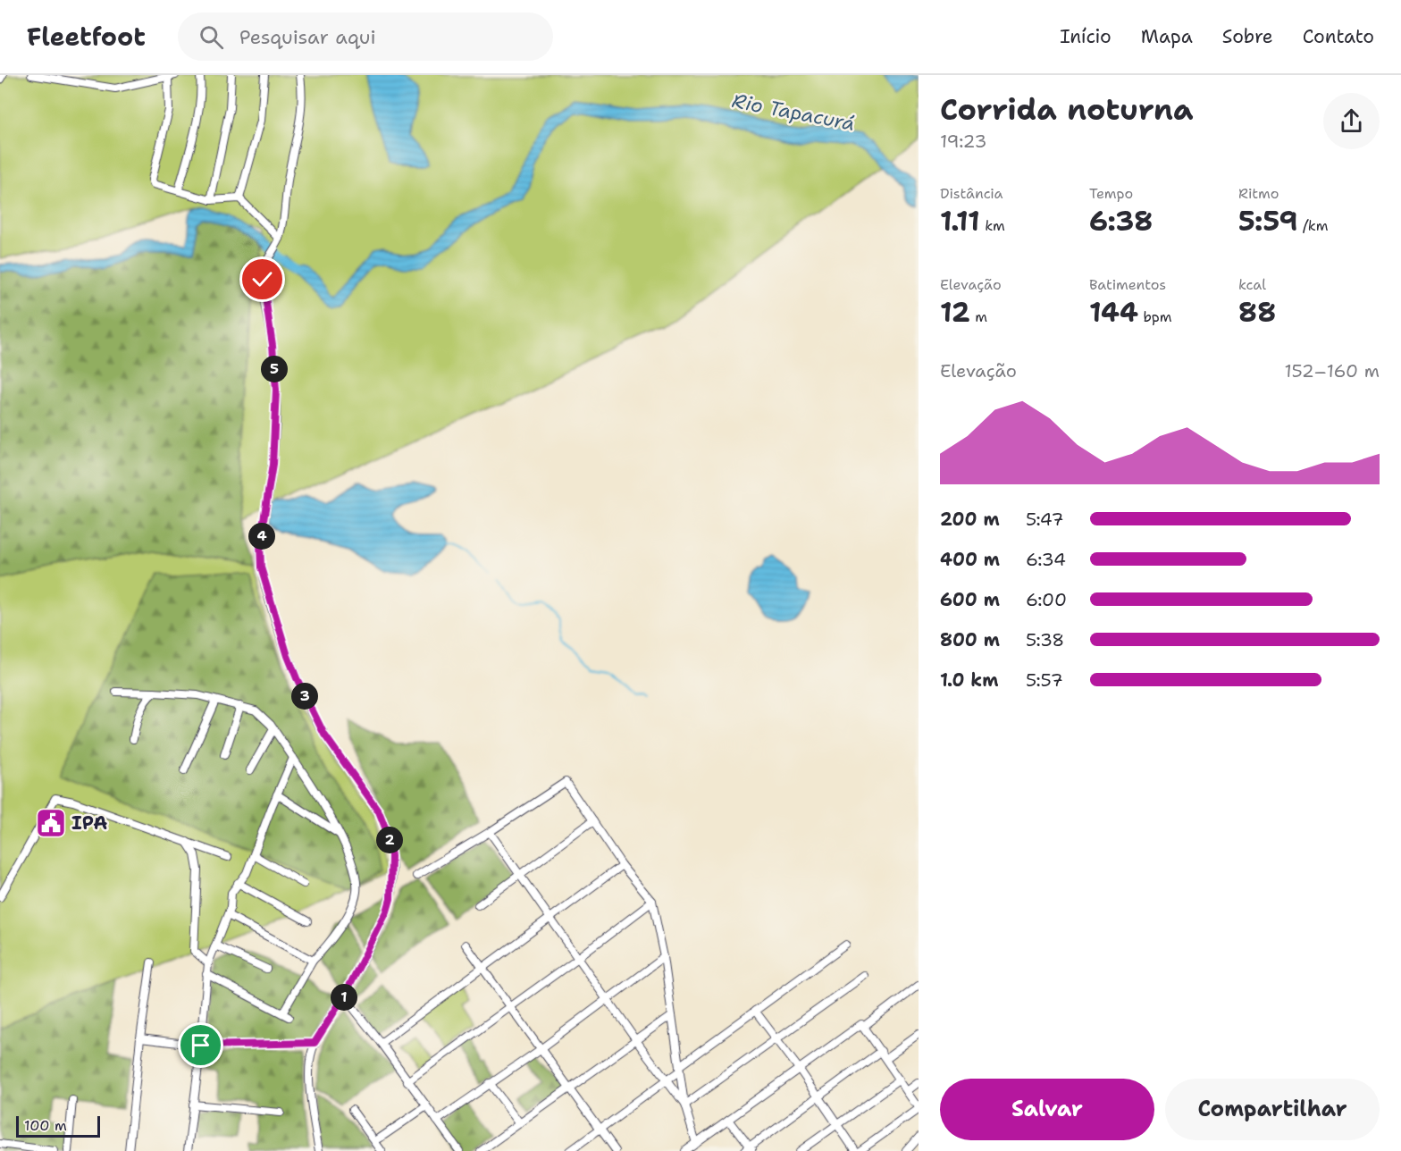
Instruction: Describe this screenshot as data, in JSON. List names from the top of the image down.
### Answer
{
  "water": ["Rio Tapacurá"],
  "places": {
    "public building": ["IPA"]
  },
  "scale_bar": "100 m",
  "page": {
    "header": "Fleetfoot",
    "search": "Pesquisar aqui",
    "nav": [
      "Início",
      "Mapa",
      "Sobre",
      "Contato"
    ],
    "heading": ["Corrida noturna", "19:23"],
    "stats": [
      ["Distância", "1.11 km"],
      ["Tempo", "6:38"],
      ["Ritmo", "5:59 /km"],
      ["Elevação", "12 m"],
      ["Batimentos", "144 bpm"],
      ["kcal", "88"]
    ],
    "chart": ["Elevação", "152–160 m"],
    "pins": [
      "5",
      "4",
      "3",
      "2",
      "1"
    ],
    "list": [
      {
        "name": "200 m",
        "note": "5:47"
      },
      {
        "name": "400 m",
        "note": "6:34"
      },
      {
        "name": "600 m",
        "note": "6:00"
      },
      {
        "name": "800 m",
        "note": "5:38"
      },
      {
        "name": "1.0 km",
        "note": "5:57"
      }
    ],
    "buttons": ["Salvar", "Compartilhar"],
    "scale": "100 m"
  }
}
